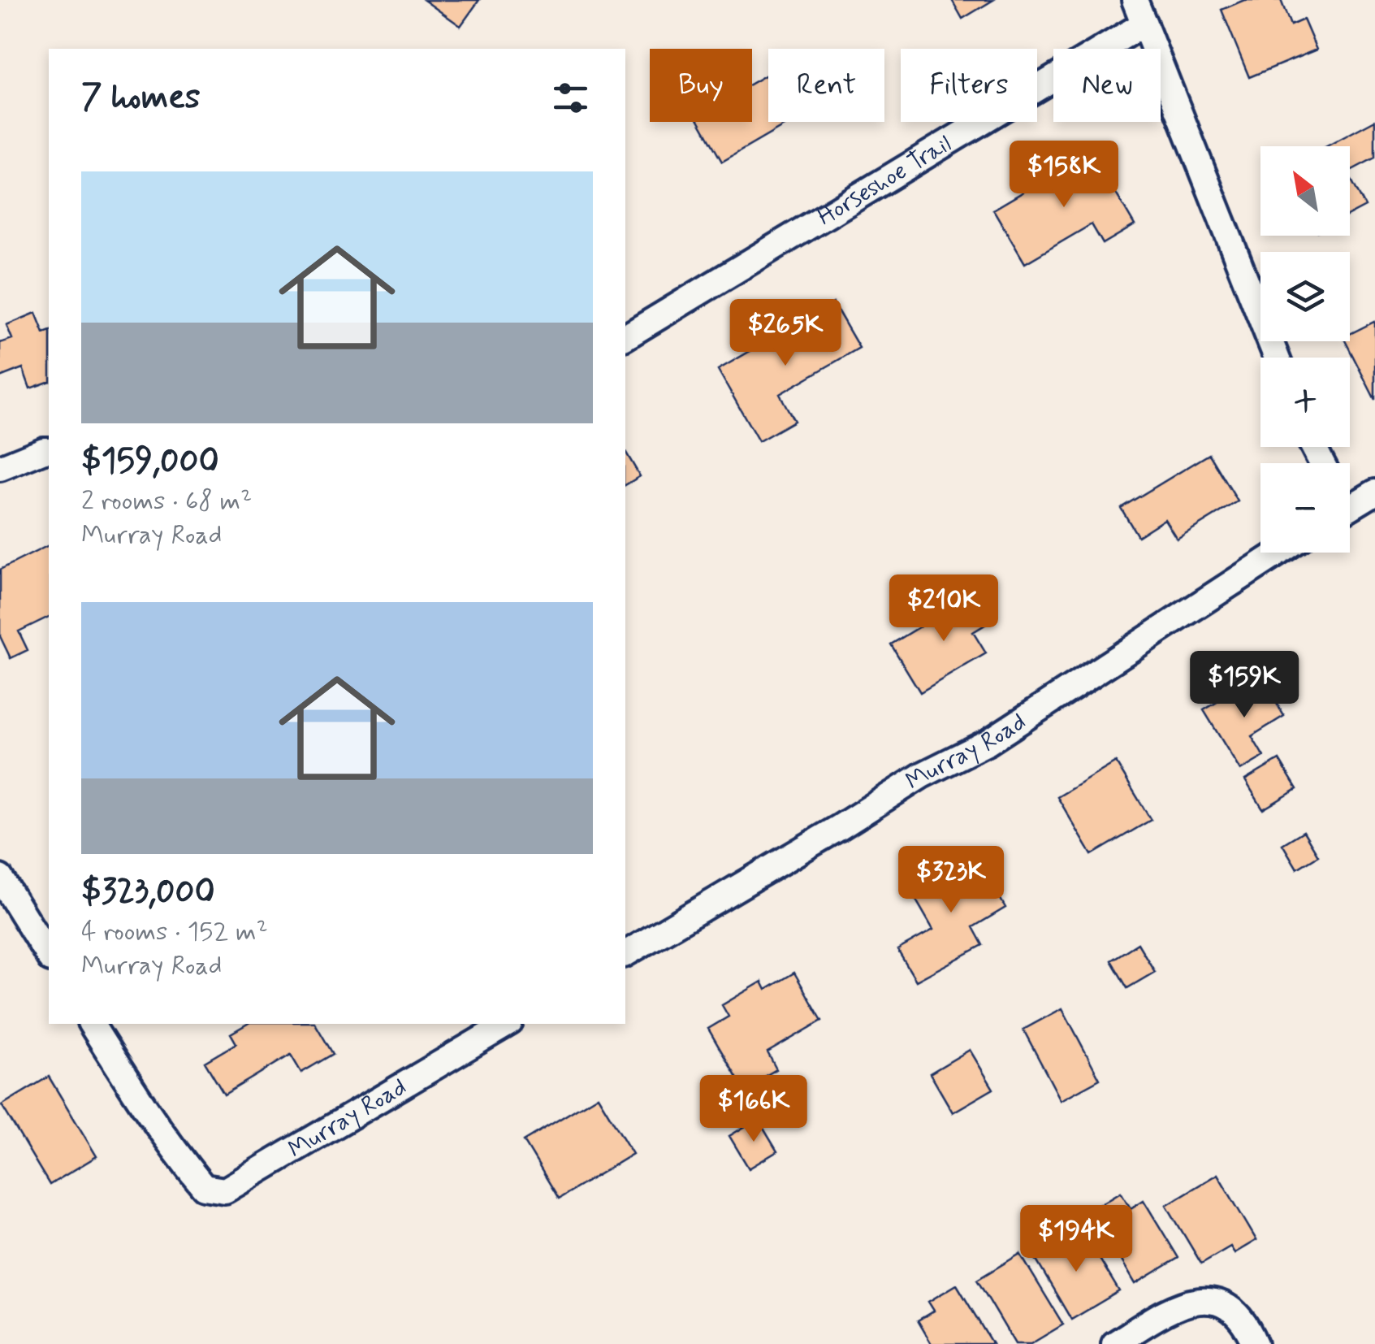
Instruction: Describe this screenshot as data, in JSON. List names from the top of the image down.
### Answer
{
  "streets": {
    "street": ["Horseshoe Trail", "Murray Road"]
  },
  "north": "top left",
  "page": {
    "chip": [
      "Buy",
      "Rent",
      "Filters",
      "New"
    ],
    "heading": "7 homes",
    "price": [
      "$158K",
      "$265K",
      "$210K",
      "$159K",
      "$323K",
      "$166K",
      "$194K"
    ],
    "map_buttons": ["+", "−"],
    "list": [
      {
        "name": "$159,000",
        "note": "2 rooms · 68 m² · Murray Road"
      },
      {
        "name": "$323,000",
        "note": "4 rooms · 152 m² · Murray Road"
      }
    ]
  }
}
